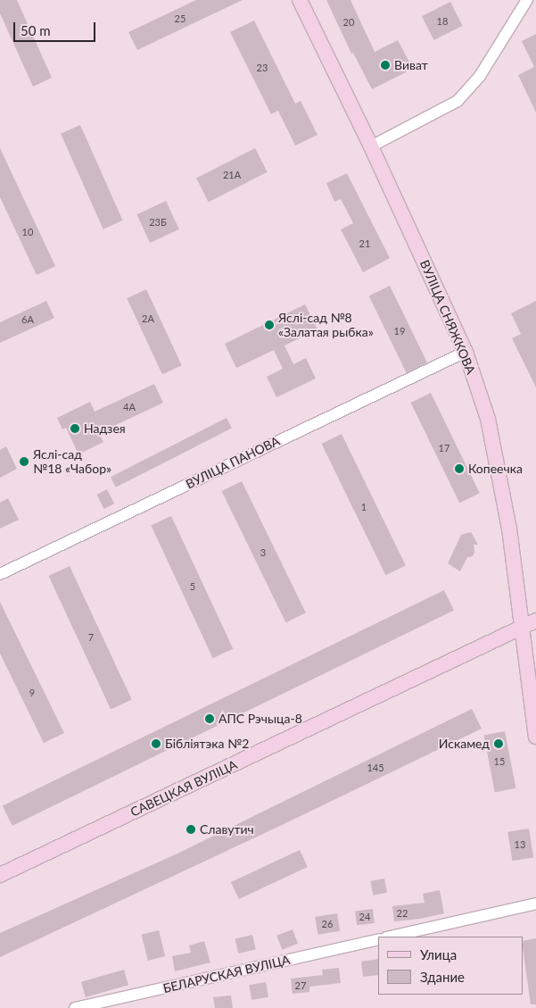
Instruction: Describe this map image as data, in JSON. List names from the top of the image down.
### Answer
{
  "streets": {
    "street": [
      "ВУЛІЦА СНЯЖКОВА",
      "ВУЛІЦА ПАНОВА",
      "САВЕЦКАЯ ВУЛІЦА",
      "БЕЛАРУСКАЯ ВУЛІЦА"
    ]
  },
  "crossings": [
    ["ВУЛІЦА СНЯЖКОВА", "ВУЛІЦА ПАНОВА"],
    ["ВУЛІЦА СНЯЖКОВА", "САВЕЦКАЯ ВУЛІЦА"]
  ],
  "places": [
    "Виват",
    "Яслі-сад №8 «Залатая рыбка»",
    "Надзея",
    "Яслі-сад №18 «Чабор»",
    "Копеечка",
    "АПС Рэчыца-8",
    "Бібліятэка №2",
    "Искамед",
    "Славутич"
  ],
  "house_numbers": [
    "25",
    "18",
    "20",
    "23",
    "21А",
    "23Б",
    "10",
    "21",
    "2А",
    "6А",
    "19",
    "4А",
    "17",
    "1",
    "3",
    "5",
    "7",
    "9",
    "15",
    "145",
    "13",
    "22",
    "24",
    "26",
    "27"
  ],
  "legend": ["Улица", "Здание"],
  "scale_bar": "50 m"
}
